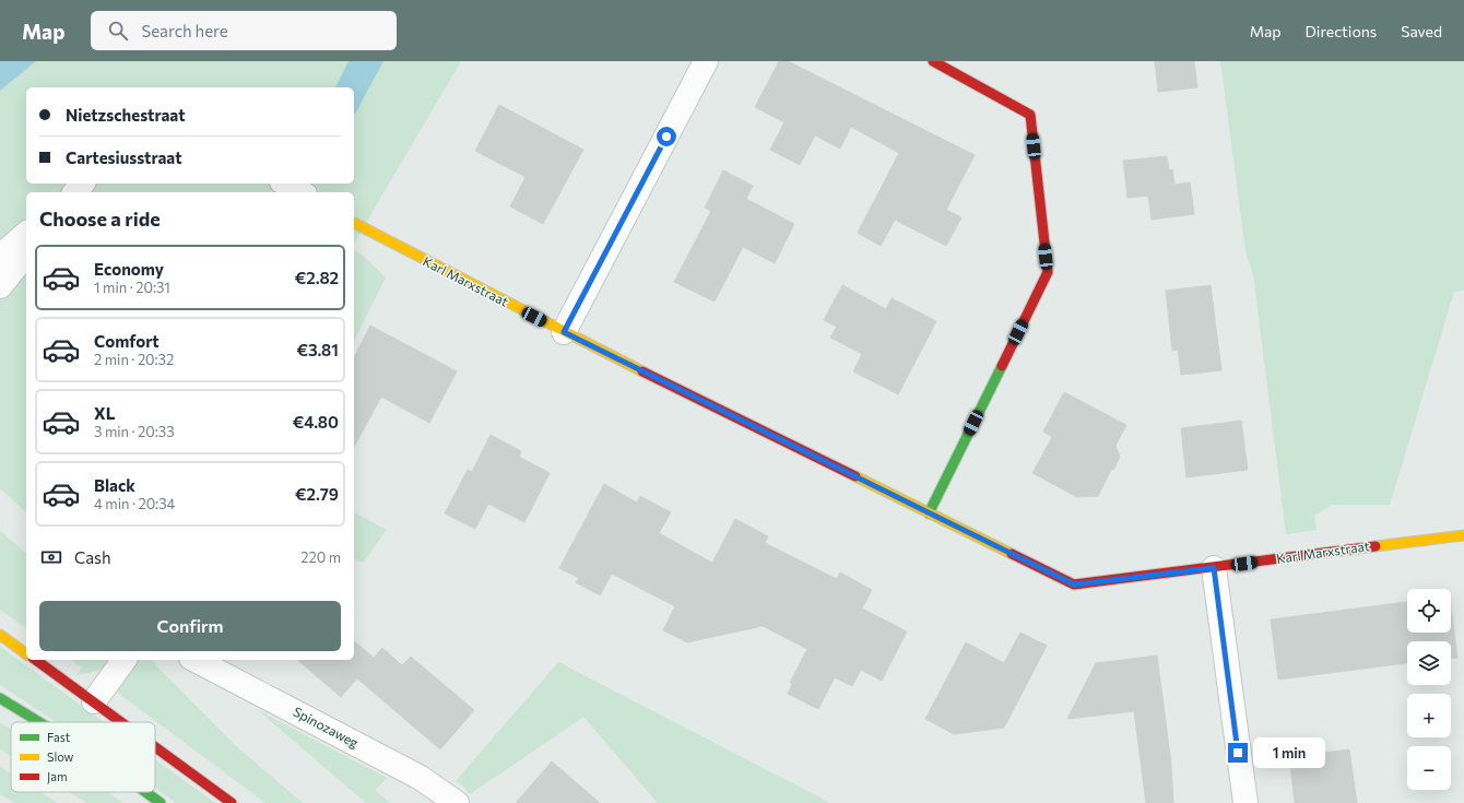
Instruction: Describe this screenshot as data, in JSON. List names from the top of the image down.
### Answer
{
  "streets": {
    "street": ["Karl Marxstraat", "Spinozaweg"]
  },
  "legend": ["Fast", "Slow", "Jam"],
  "page": {
    "header": "Map",
    "search": "Search here",
    "nav": ["Map", "Directions", "Saved"],
    "banner": ["Nietzschestraat", "Cartesiusstraat"],
    "heading": "Choose a ride",
    "list": [
      {
        "name": "Economy",
        "note": "1 min · 20:31",
        "value": "€2.82"
      },
      {
        "name": "Comfort",
        "note": "2 min · 20:32",
        "value": "€3.81"
      },
      {
        "name": "XL",
        "note": "3 min · 20:33",
        "value": "€4.80"
      },
      {
        "name": "Black",
        "note": "4 min · 20:34",
        "value": "€2.79"
      }
    ],
    "pay": ["Cash", "220 m"],
    "map_buttons": ["+", "−"],
    "buttons": "Confirm",
    "bubble": "1 min"
  }
}
